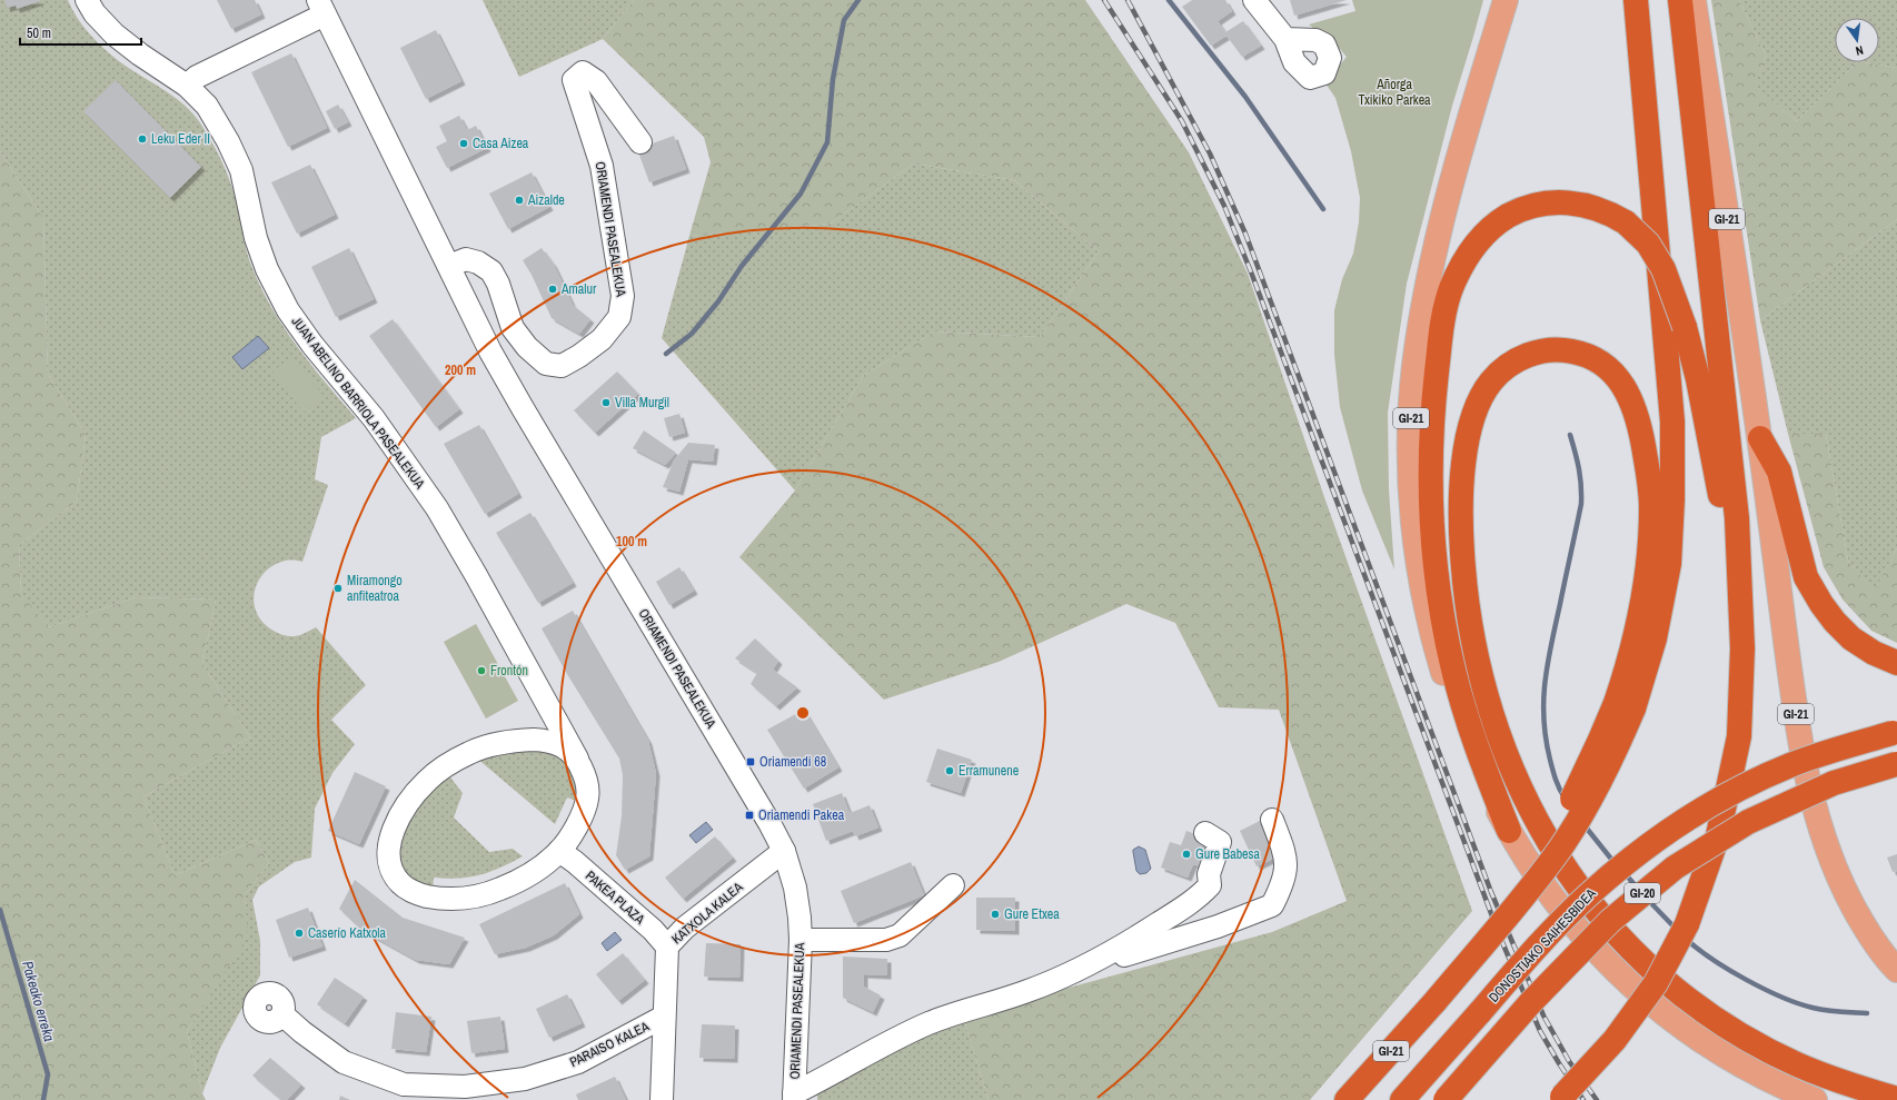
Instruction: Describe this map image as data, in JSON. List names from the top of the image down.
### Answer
{
  "streets": {
    "highway": ["GI-21", "GI-20", "DONOSTIAKO SAIHESBIDEA"],
    "street": [
      "ORIAMENDI PASEALEKUA",
      "JUAN ABELINO BARRIOLA PASEALEKUA",
      "PAKEA PLAZA",
      "KATXOLA KALEA",
      "PARAISO KALEA"
    ]
  },
  "crossings": [
    ["ORIAMENDI PASEALEKUA", "KATXOLA KALEA"],
    ["PAKEA PLAZA", "KATXOLA KALEA"],
    ["KATXOLA KALEA", "PARAISO KALEA"]
  ],
  "water": ["Pakeako erreka"],
  "parks": ["Añorga Txikiko Parkea"],
  "places": {
    "other": [
      "Leku Eder II",
      "Casa Aizea",
      "Aizalde",
      "Amalur",
      "Villa Murgil",
      "Miramongo anfiteatroa",
      "Frontón",
      "Erramunene",
      "Gure Babesa",
      "Gure Etxea",
      "Caserío Katxola"
    ],
    "transit": ["Oriamendi 68", "Oriamendi Pakea"]
  },
  "scale_bar": "50 m",
  "north": "bottom",
  "rings": ["200 m", "100 m"]
}
